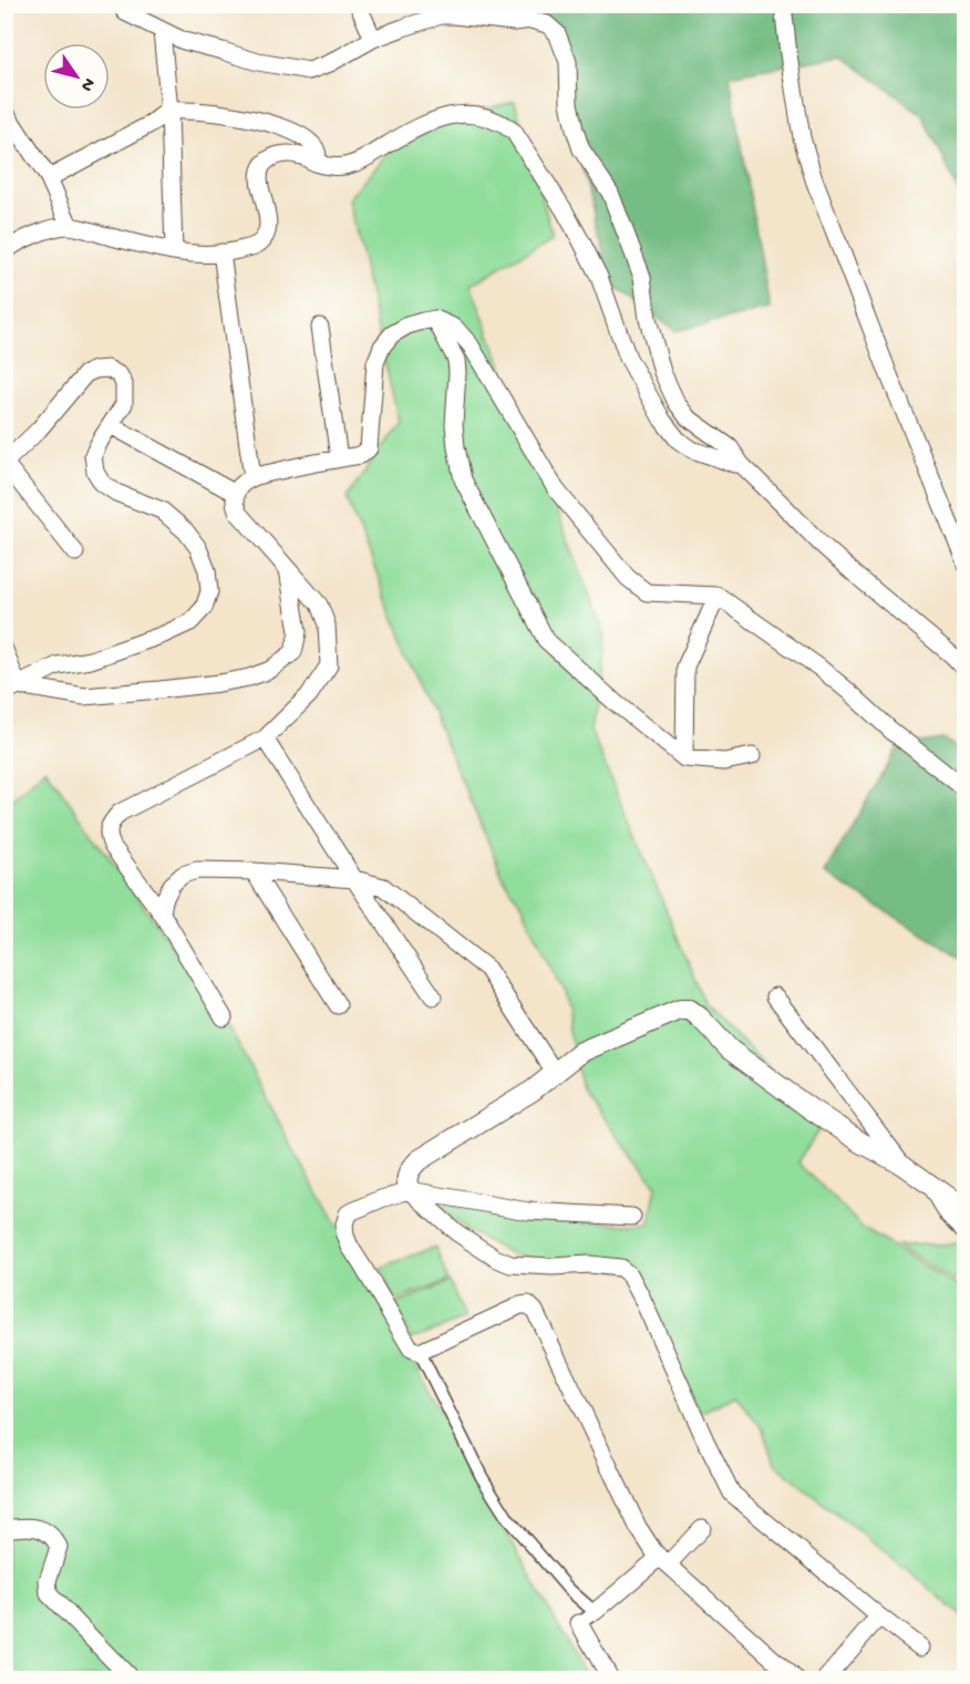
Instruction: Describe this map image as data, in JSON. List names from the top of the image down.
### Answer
{
  "north": "bottom right"
}
